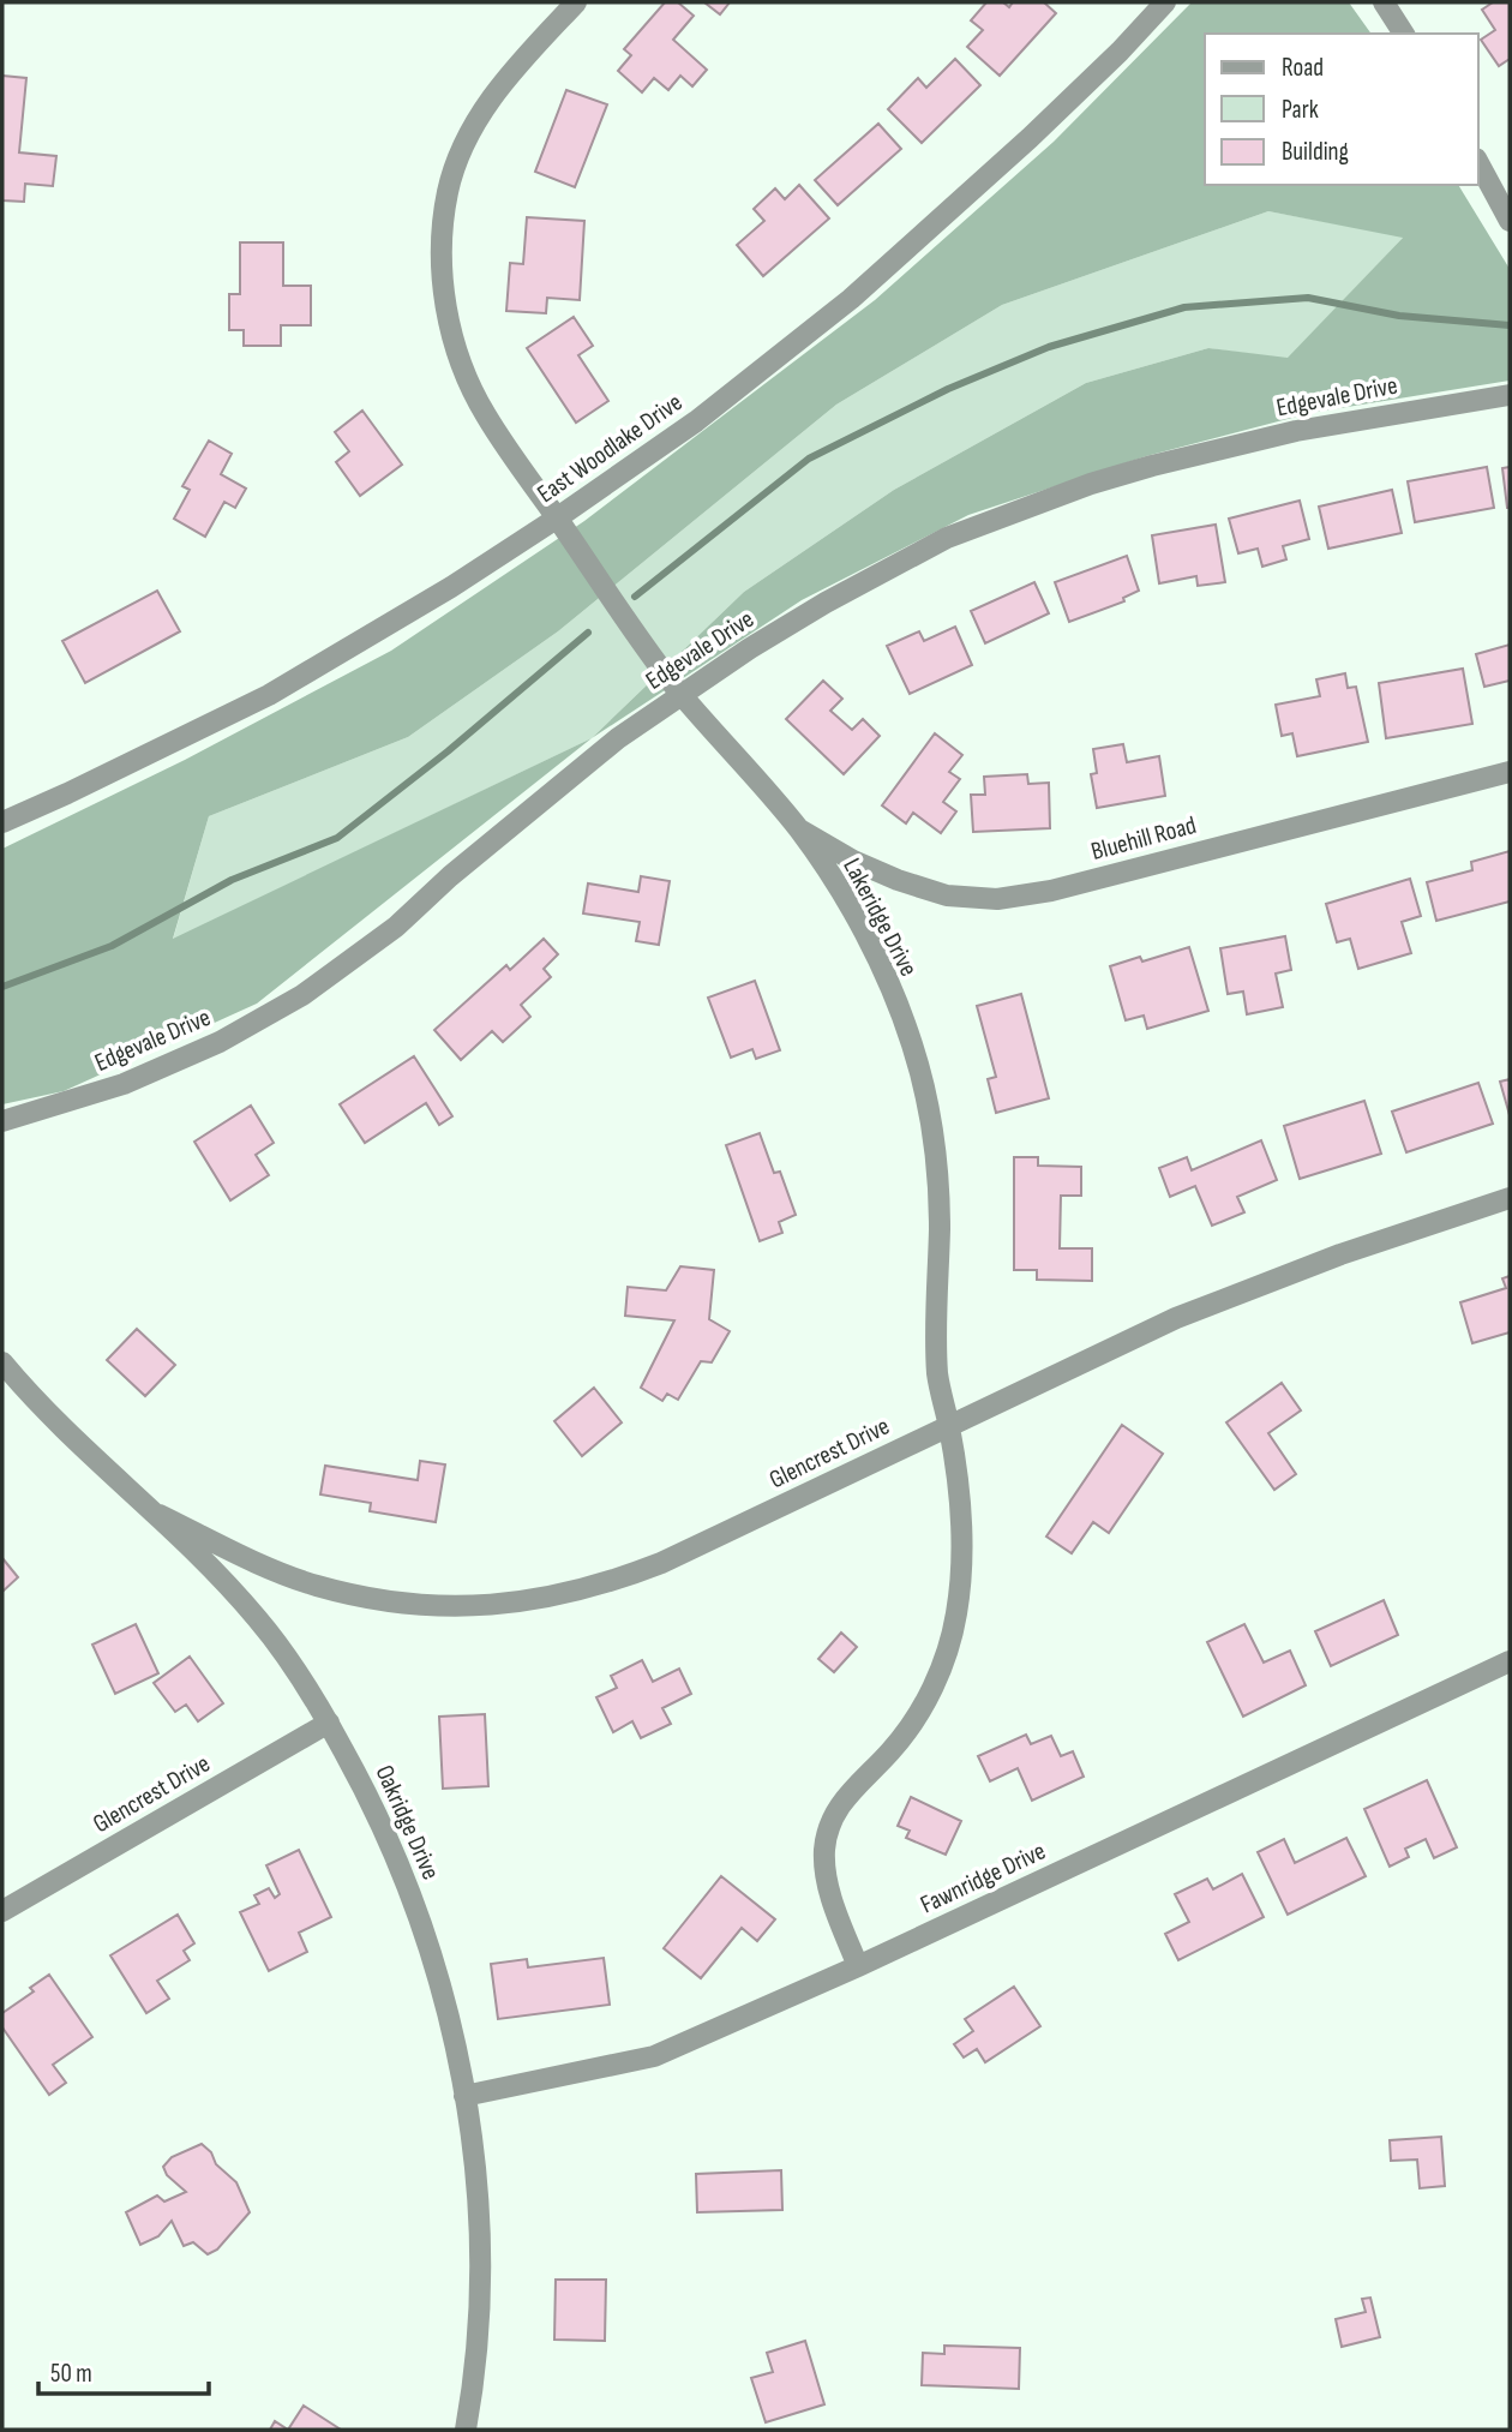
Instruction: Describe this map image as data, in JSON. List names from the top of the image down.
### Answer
{
  "streets": {
    "street": [
      "Edgevale Drive",
      "East Woodlake Drive",
      "Bluehill Road",
      "Lakeridge Drive",
      "Glencrest Drive",
      "Oakridge Drive",
      "Fawnridge Drive"
    ]
  },
  "crossings": [
    ["Edgevale Drive", "Lakeridge Drive"],
    ["East Woodlake Drive", "Lakeridge Drive"],
    ["Bluehill Road", "Lakeridge Drive"],
    ["Lakeridge Drive", "Glencrest Drive"],
    ["Lakeridge Drive", "Fawnridge Drive"],
    ["Glencrest Drive", "Oakridge Drive"],
    ["Oakridge Drive", "Fawnridge Drive"]
  ],
  "legend": ["Road", "Park", "Building"],
  "scale_bar": "50 m"
}
